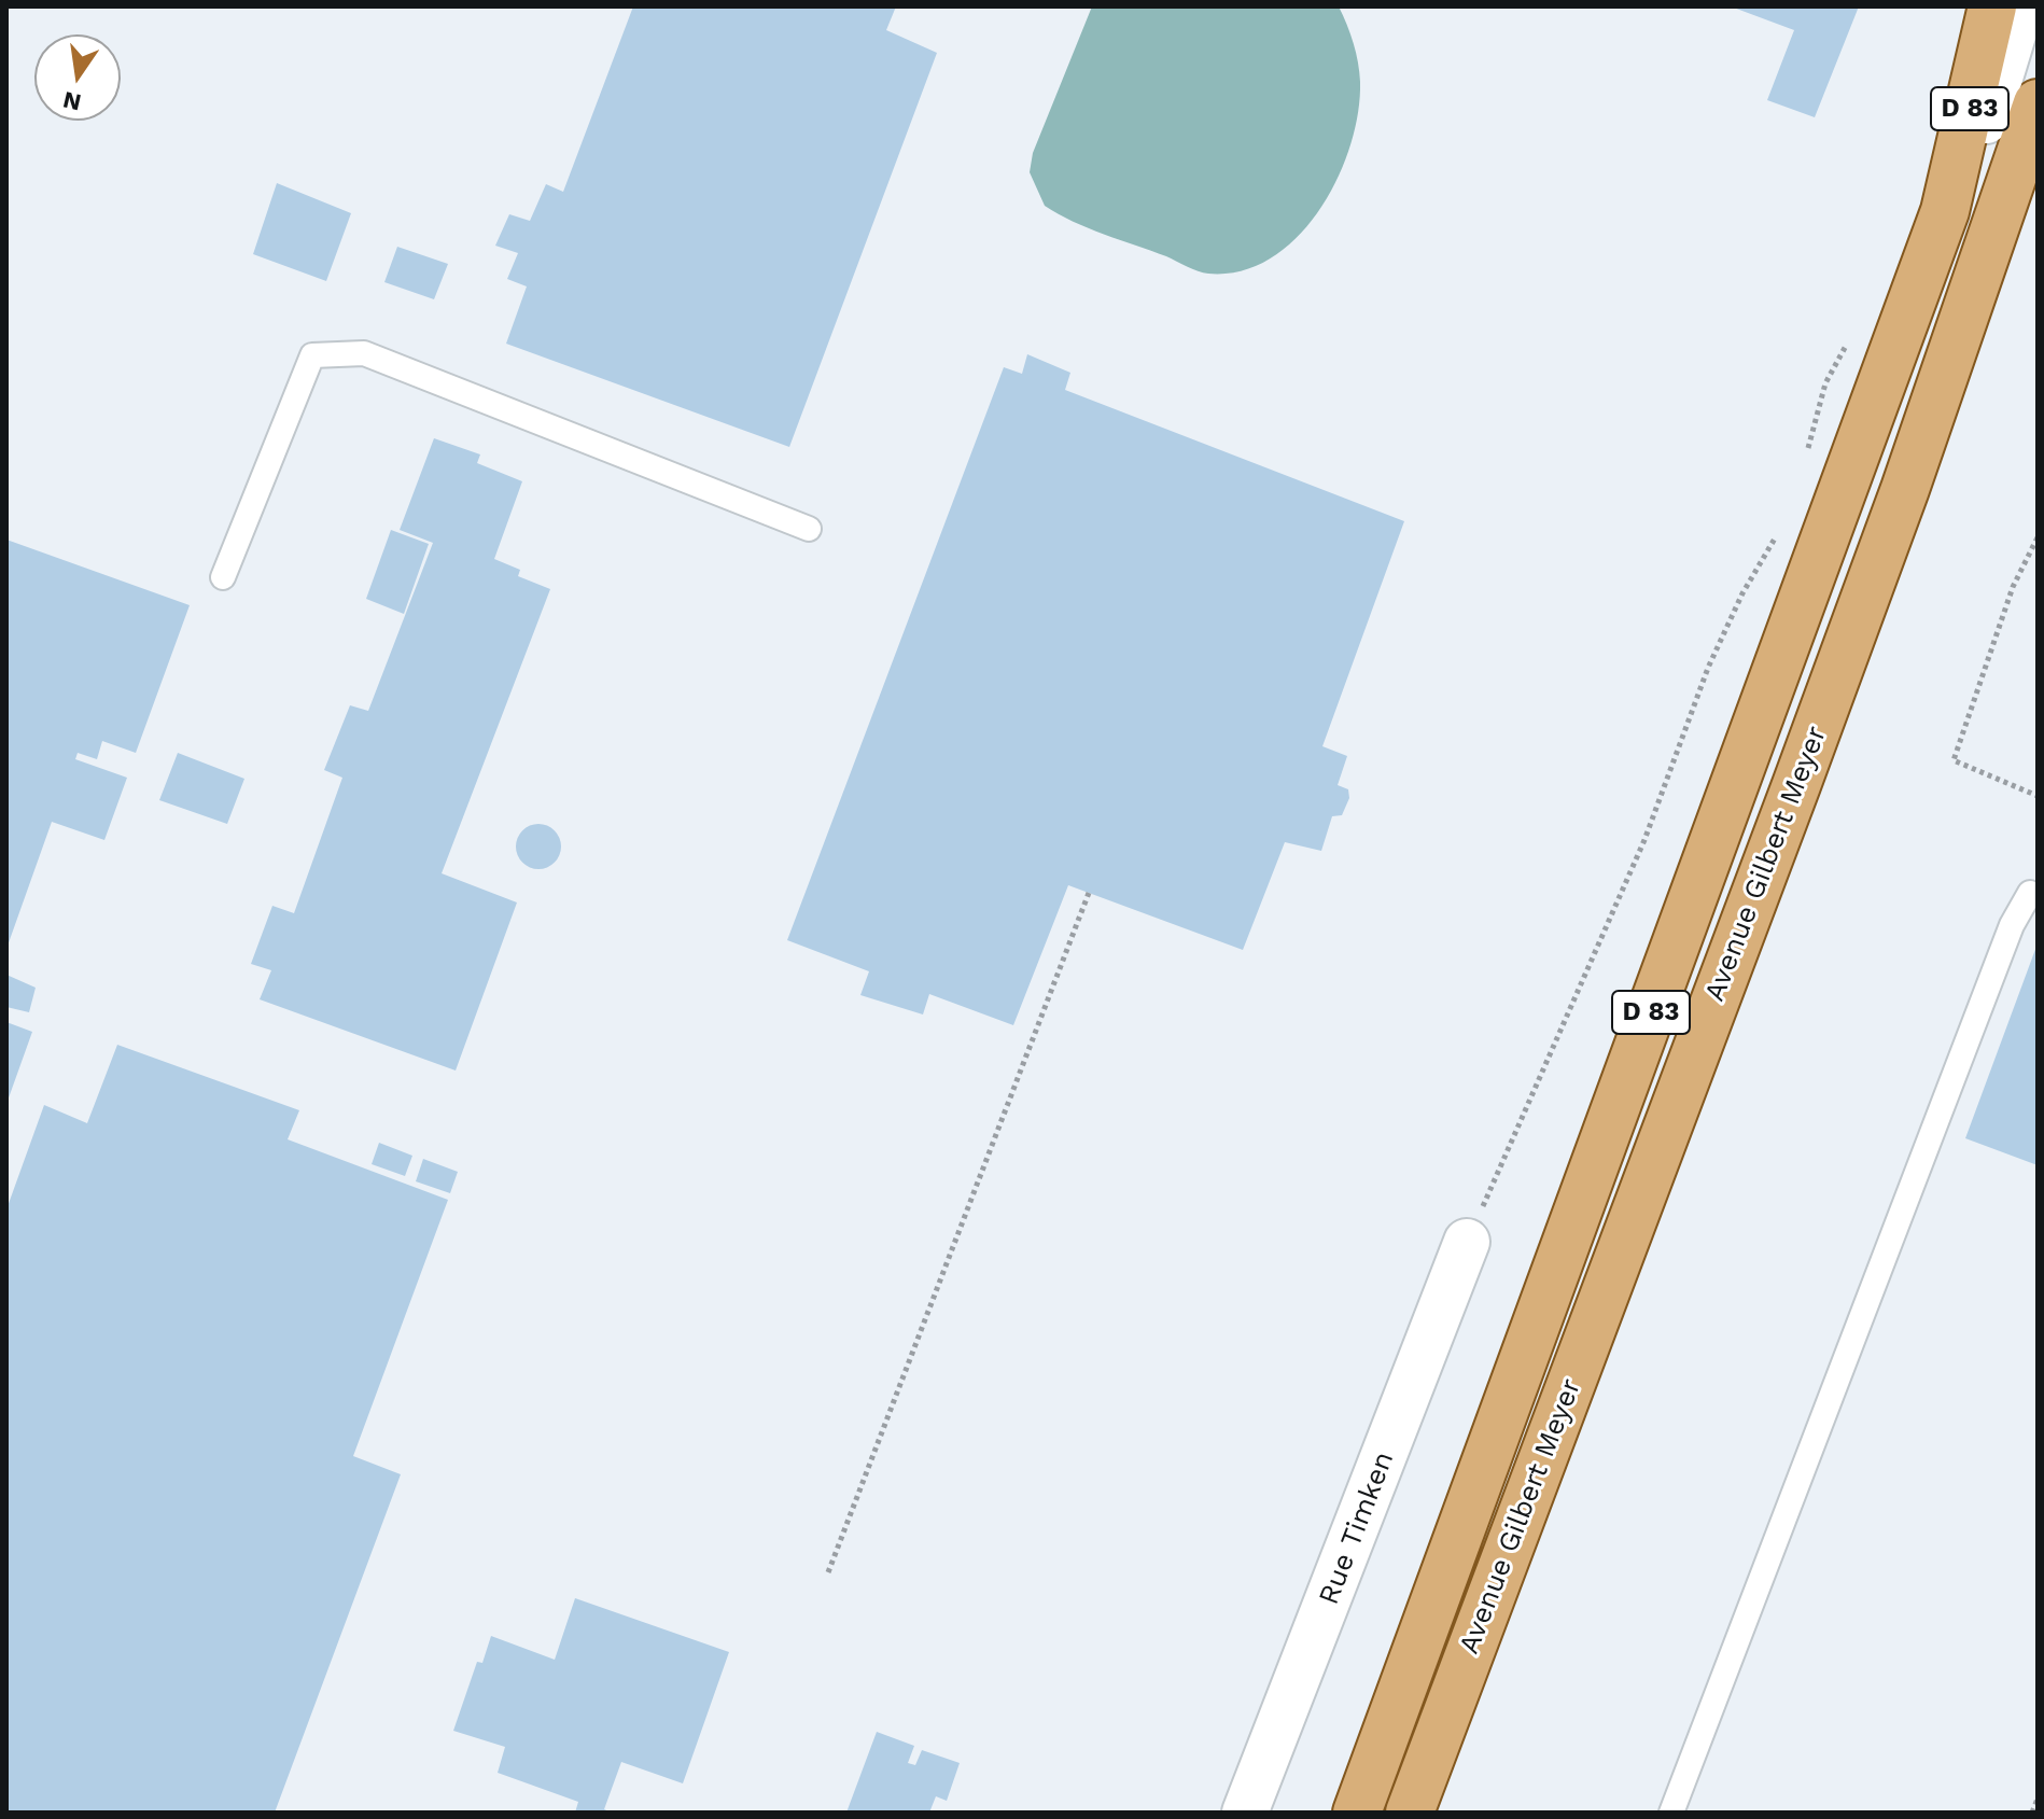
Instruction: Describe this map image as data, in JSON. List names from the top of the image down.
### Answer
{
  "streets": {
    "main road": ["D 83", "Avenue Gilbert Meyer"],
    "street": ["Rue Timken"]
  },
  "north": "bottom"
}
